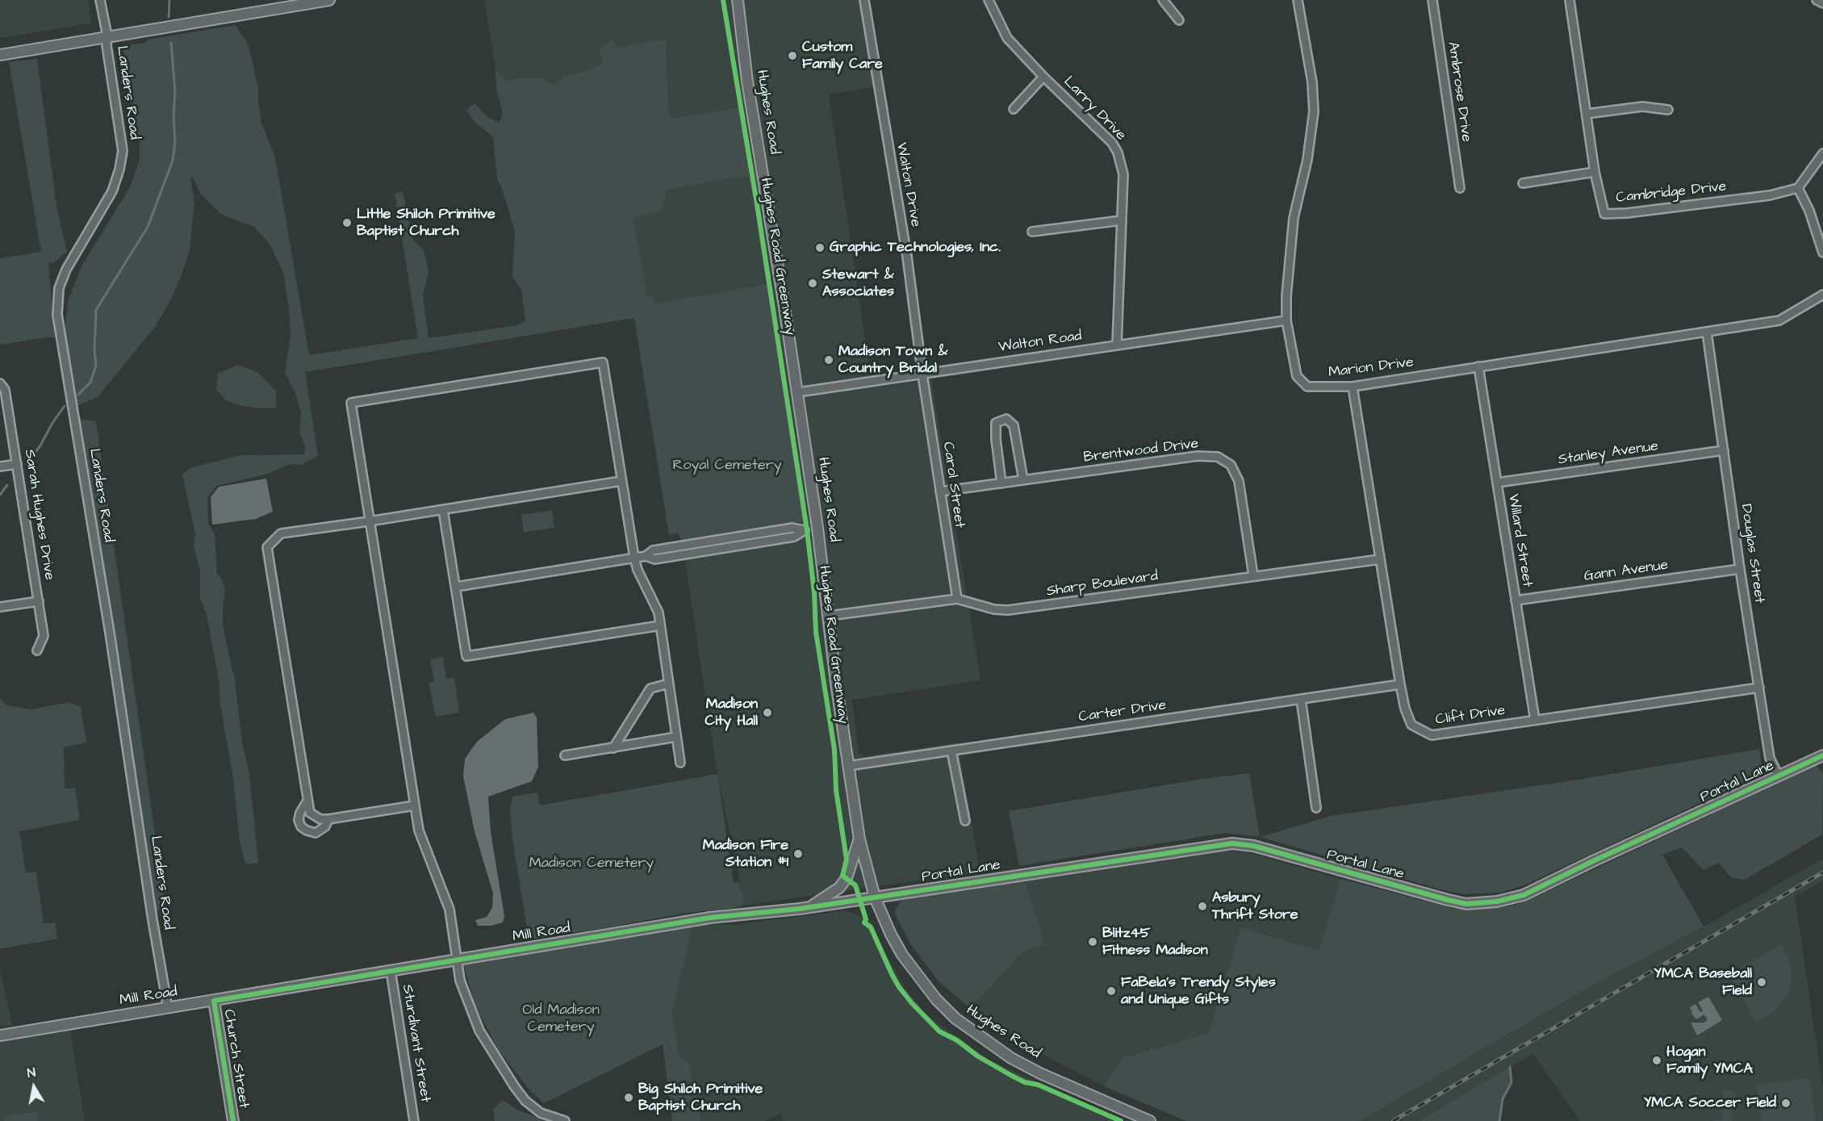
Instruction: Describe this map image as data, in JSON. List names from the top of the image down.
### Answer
{
  "streets": {
    "street": [
      "Ambrose Drive",
      "Landers Road",
      "Larry Drive",
      "Hughes Road",
      "Walton Drive",
      "Cambridge Drive",
      "Walton Road",
      "Marion Drive",
      "Brentwood Drive",
      "Stanley Avenue",
      "Carol Street",
      "Sarah Hughes Drive",
      "Willard Street",
      "Douglas Street",
      "Gann Avenue",
      "Sharp Boulevard",
      "Carter Drive",
      "Clift Drive",
      "Portal Lane",
      "Mill Road",
      "Sturdivant Street",
      "Church Street"
    ],
    "cycle path": ["Hughes Road Greenway"]
  },
  "crossings": [
    ["Landers Road", "Mill Road"],
    ["Larry Drive", "Walton Road"],
    ["Hughes Road", "Walton Road"],
    ["Hughes Road", "Sharp Boulevard"],
    ["Hughes Road", "Carter Drive"],
    ["Hughes Road", "Portal Lane"],
    ["Hughes Road", "Mill Road"],
    ["Walton Drive", "Walton Road"],
    ["Walton Drive", "Carol Street"],
    ["Walton Road", "Marion Drive"],
    ["Walton Road", "Carol Street"],
    ["Marion Drive", "Willard Street"],
    ["Marion Drive", "Douglas Street"],
    ["Marion Drive", "Clift Drive"],
    ["Brentwood Drive", "Carol Street"],
    ["Brentwood Drive", "Sharp Boulevard"],
    ["Stanley Avenue", "Willard Street"],
    ["Stanley Avenue", "Douglas Street"],
    ["Carol Street", "Sharp Boulevard"],
    ["Willard Street", "Gann Avenue"],
    ["Willard Street", "Clift Drive"],
    ["Douglas Street", "Gann Avenue"],
    ["Douglas Street", "Clift Drive"],
    ["Douglas Street", "Portal Lane"],
    ["Sharp Boulevard", "Clift Drive"],
    ["Carter Drive", "Clift Drive"],
    ["Portal Lane", "Mill Road"],
    ["Mill Road", "Sturdivant Street"],
    ["Mill Road", "Church Street"]
  ],
  "parks": ["Royal Cemetery", "Madison Cemetery", "Old Madison Cemetery"],
  "places": [
    "Custom Family Care",
    "Little Shiloh Primitive Baptist Church",
    "Graphic Technologies, Inc.",
    "Stewart & Associates",
    "Madison Town & Country Bridal",
    "Madison City Hall",
    "Madison Fire Station #1",
    "Asbury Thrift Store",
    "Blitz45 Fitness Madison",
    "YMCA Baseball Field",
    "FaBela's Trendy Styles and Unique Gifts",
    "Hogan Family YMCA",
    "Big Shiloh Primitive Baptist Church",
    "YMCA Soccer Field"
  ],
  "north": "top"
}
